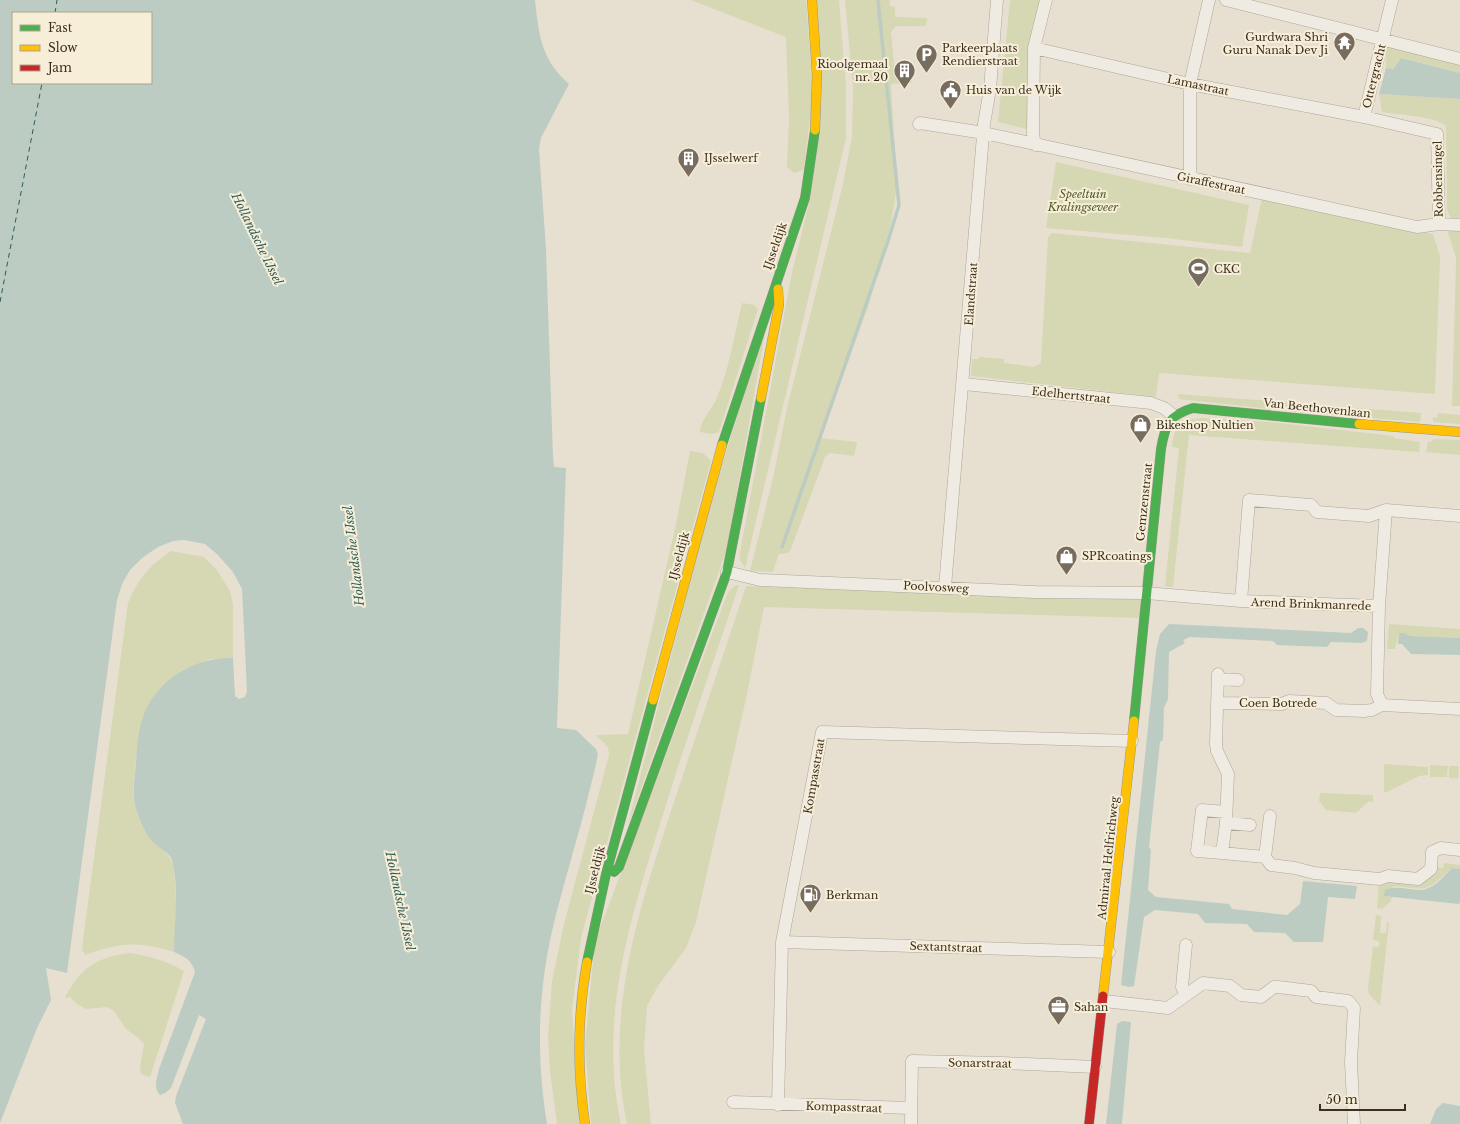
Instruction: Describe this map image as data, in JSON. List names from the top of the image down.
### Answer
{
  "streets": {
    "street": [
      "Ottergracht",
      "Lamastraat",
      "Robbensingel",
      "Giraffestraat",
      "IJsseldijk",
      "Elandstraat",
      "Edelhertstraat",
      "Van Beethovenlaan",
      "Gemzenstraat",
      "Poolvosweg",
      "Arend Brinkmanrede",
      "Coen Botrede",
      "Kompasstraat",
      "Admiraal Helfrichweg",
      "Sextantstraat",
      "Sonarstraat"
    ]
  },
  "crossings": [
    ["Ottergracht", "Lamastraat"],
    ["Ottergracht", "Robbensingel"],
    ["Robbensingel", "Giraffestraat"],
    ["Giraffestraat", "Elandstraat"],
    ["Elandstraat", "Edelhertstraat"],
    ["Elandstraat", "Poolvosweg"],
    ["Edelhertstraat", "Van Beethovenlaan"],
    ["Edelhertstraat", "Gemzenstraat"],
    ["Van Beethovenlaan", "Gemzenstraat"],
    ["Gemzenstraat", "Poolvosweg"],
    ["Gemzenstraat", "Arend Brinkmanrede"],
    ["Gemzenstraat", "Admiraal Helfrichweg"],
    ["Poolvosweg", "Arend Brinkmanrede"],
    ["Poolvosweg", "Admiraal Helfrichweg"],
    ["Arend Brinkmanrede", "Admiraal Helfrichweg"],
    ["Kompasstraat", "Admiraal Helfrichweg"],
    ["Kompasstraat", "Sextantstraat"],
    ["Kompasstraat", "Sonarstraat"],
    ["Admiraal Helfrichweg", "Sextantstraat"],
    ["Admiraal Helfrichweg", "Sonarstraat"]
  ],
  "water": ["Hollandsche IJssel"],
  "parks": ["Speeltuin Kralingseveer"],
  "places": {
    "temple": ["Gurdwara Shri Guru Nanak Dev Ji"],
    "parking": ["Parkeerplaats Rendierstraat"],
    "building": ["Rioolgemaal nr. 20", "IJsselwerf"],
    "public building": ["Huis van de Wijk"],
    "sports": ["CKC"],
    "shop": ["Bikeshop Nultien", "SPRcoatings"],
    "fuel station": ["Berkman"],
    "office": ["Sahan"]
  },
  "legend": ["Fast", "Slow", "Jam"],
  "scale_bar": "50 m"
}
